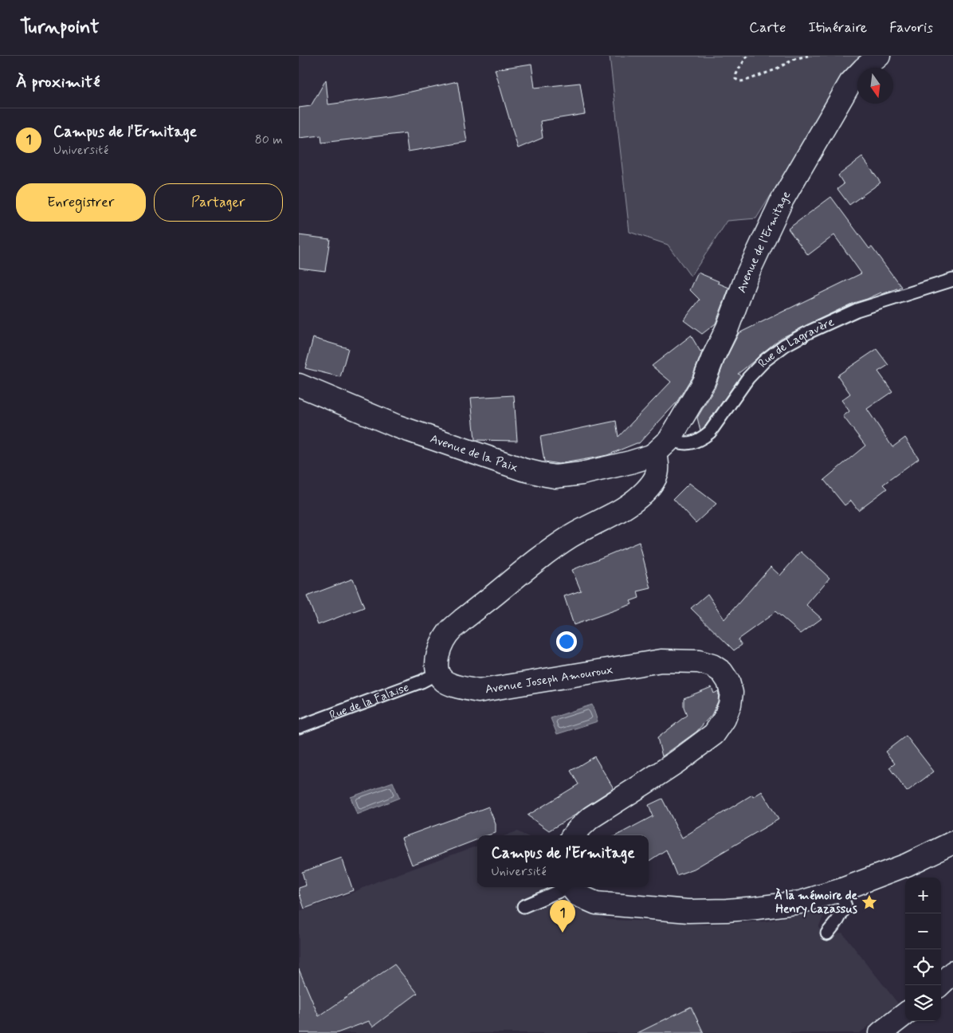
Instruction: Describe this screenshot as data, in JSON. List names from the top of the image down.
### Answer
{
  "streets": {
    "street": ["Avenue de l’Ermitage", "Avenue de la Paix", "Avenue Joseph Amouroux"],
    "lane": ["Rue de Lagravère", "Rue de la Falaise"]
  },
  "crossings": [
    ["Avenue de l’Ermitage", "Rue de Lagravère"],
    ["Avenue de l’Ermitage", "Avenue de la Paix"],
    ["Rue de Lagravère", "Avenue de la Paix"],
    ["Avenue Joseph Amouroux", "Rue de la Falaise"]
  ],
  "places": {
    "place": ["À la mémoire de Henry Cazassus"]
  },
  "north": "bottom",
  "page": {
    "header": "Turnpoint",
    "nav": ["Carte", "Itinéraire", "Favoris"],
    "heading": "À proximité",
    "list": [
      {
        "mark": "1",
        "name": "Campus de l'Ermitage",
        "note": "Université",
        "value": "80 m"
      }
    ],
    "buttons": ["Enregistrer", "Partager"],
    "popup": ["Campus de l'Ermitage", "Université"],
    "map_buttons": ["+", "−"],
    "pins": "1"
  }
}
